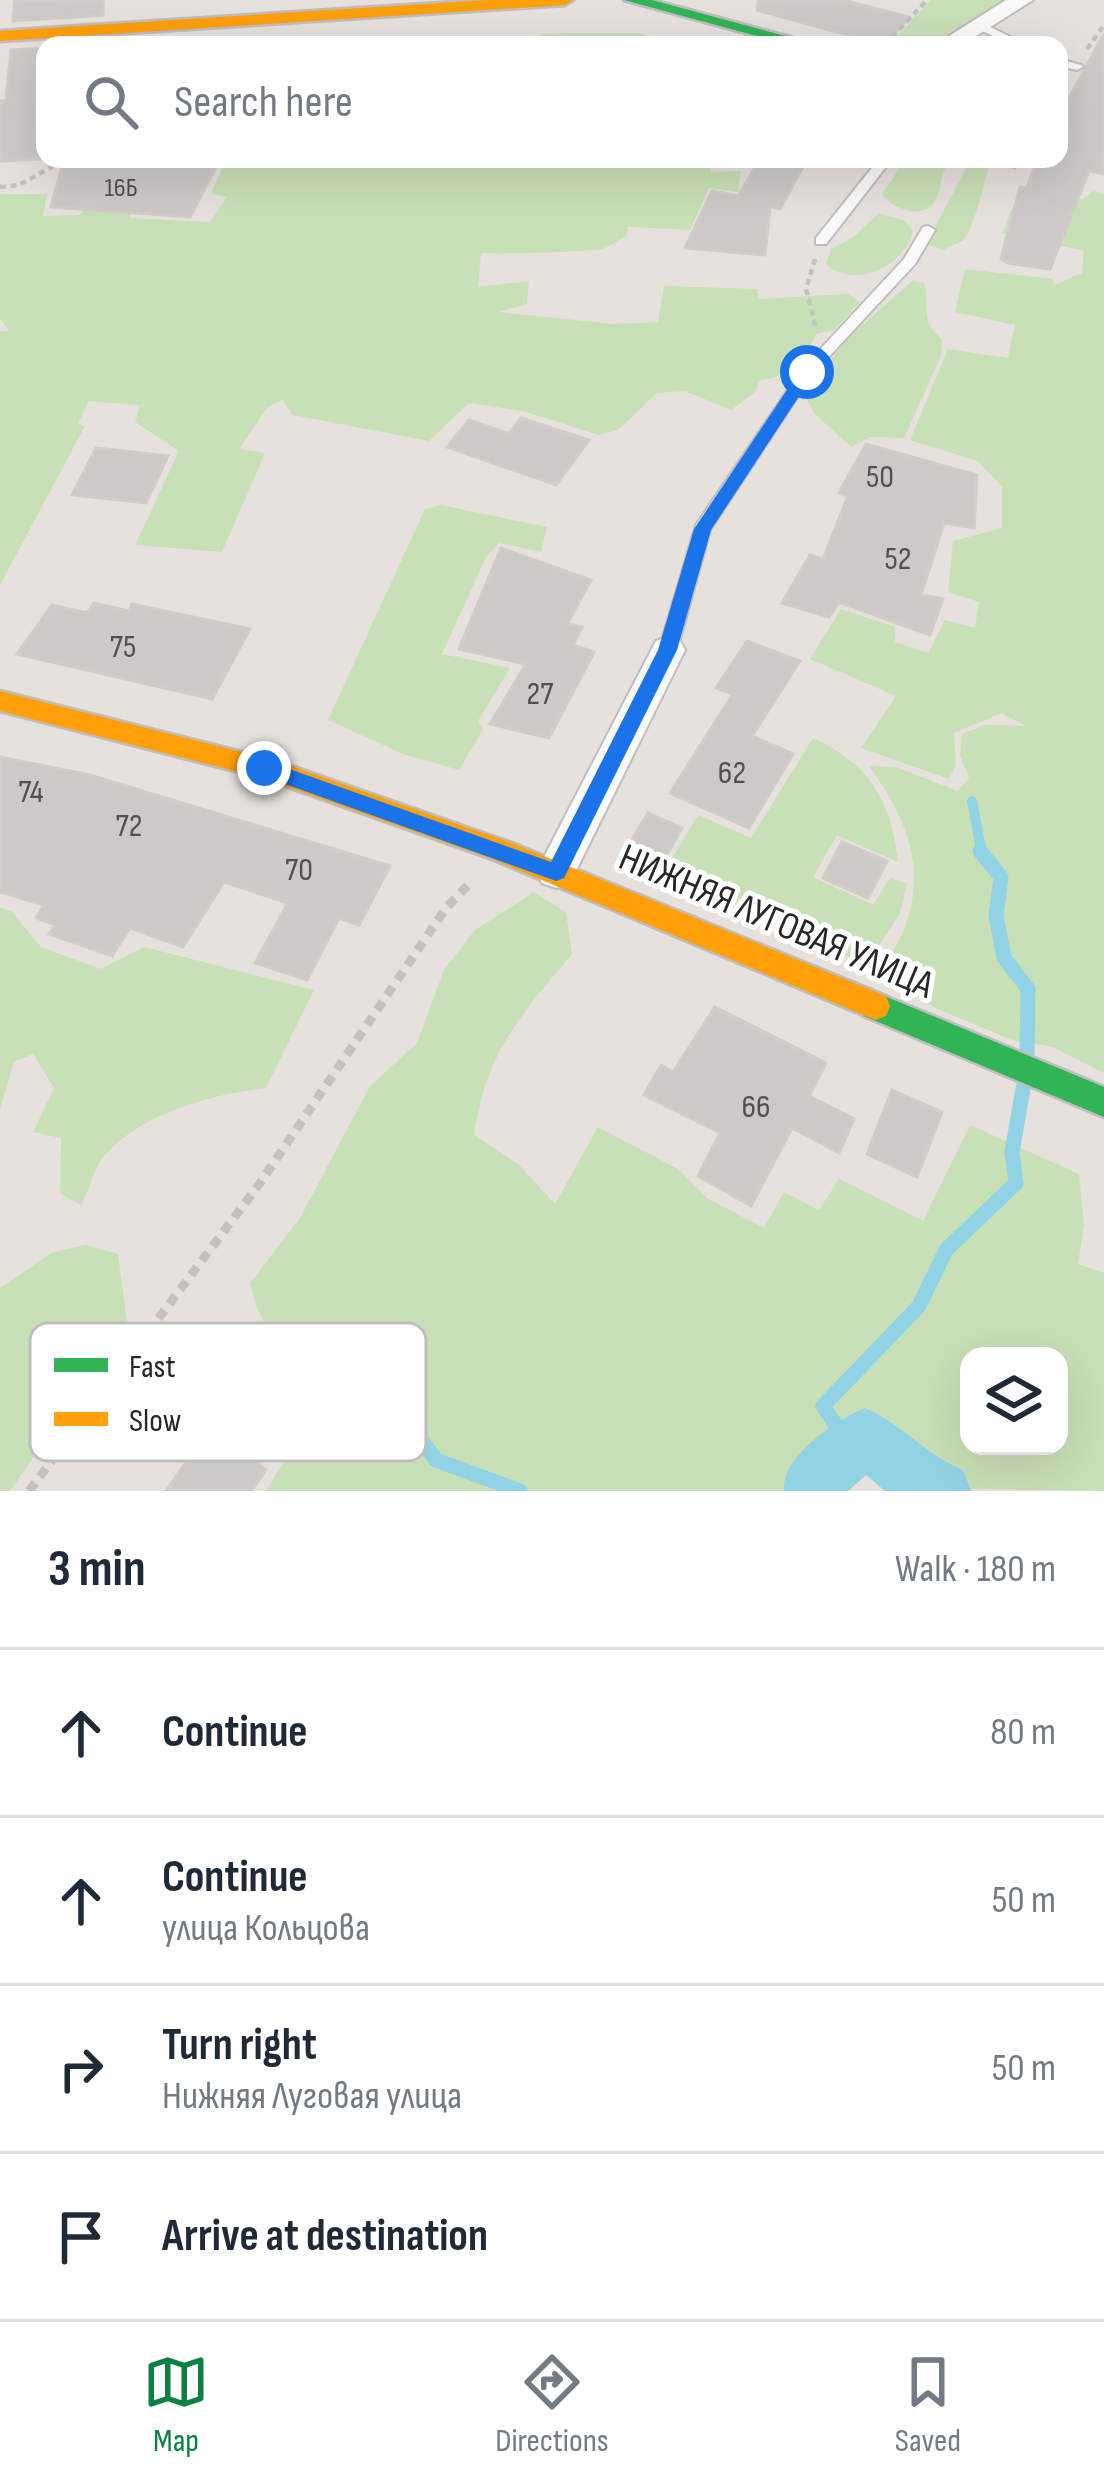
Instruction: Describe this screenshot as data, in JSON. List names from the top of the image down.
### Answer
{
  "streets": {
    "street": ["НИЖНЯЯ ЛУГОВАЯ УЛИЦА"]
  },
  "house_numbers": [
    "16Б",
    "50",
    "52",
    "75",
    "27",
    "62",
    "74",
    "72",
    "70",
    "66"
  ],
  "legend": ["Fast", "Slow"],
  "page": {
    "search": "Search here",
    "heading": ["3 min", "Walk · 180 m"],
    "list": [
      ["Continue", "80 m"],
      ["Continue", "улица Кольцова", "50 m"],
      ["Turn right", "Нижняя Луговая улица", "50 m"],
      "Arrive at destination"
    ],
    "nav": ["Map", "Directions", "Saved"]
  }
}
